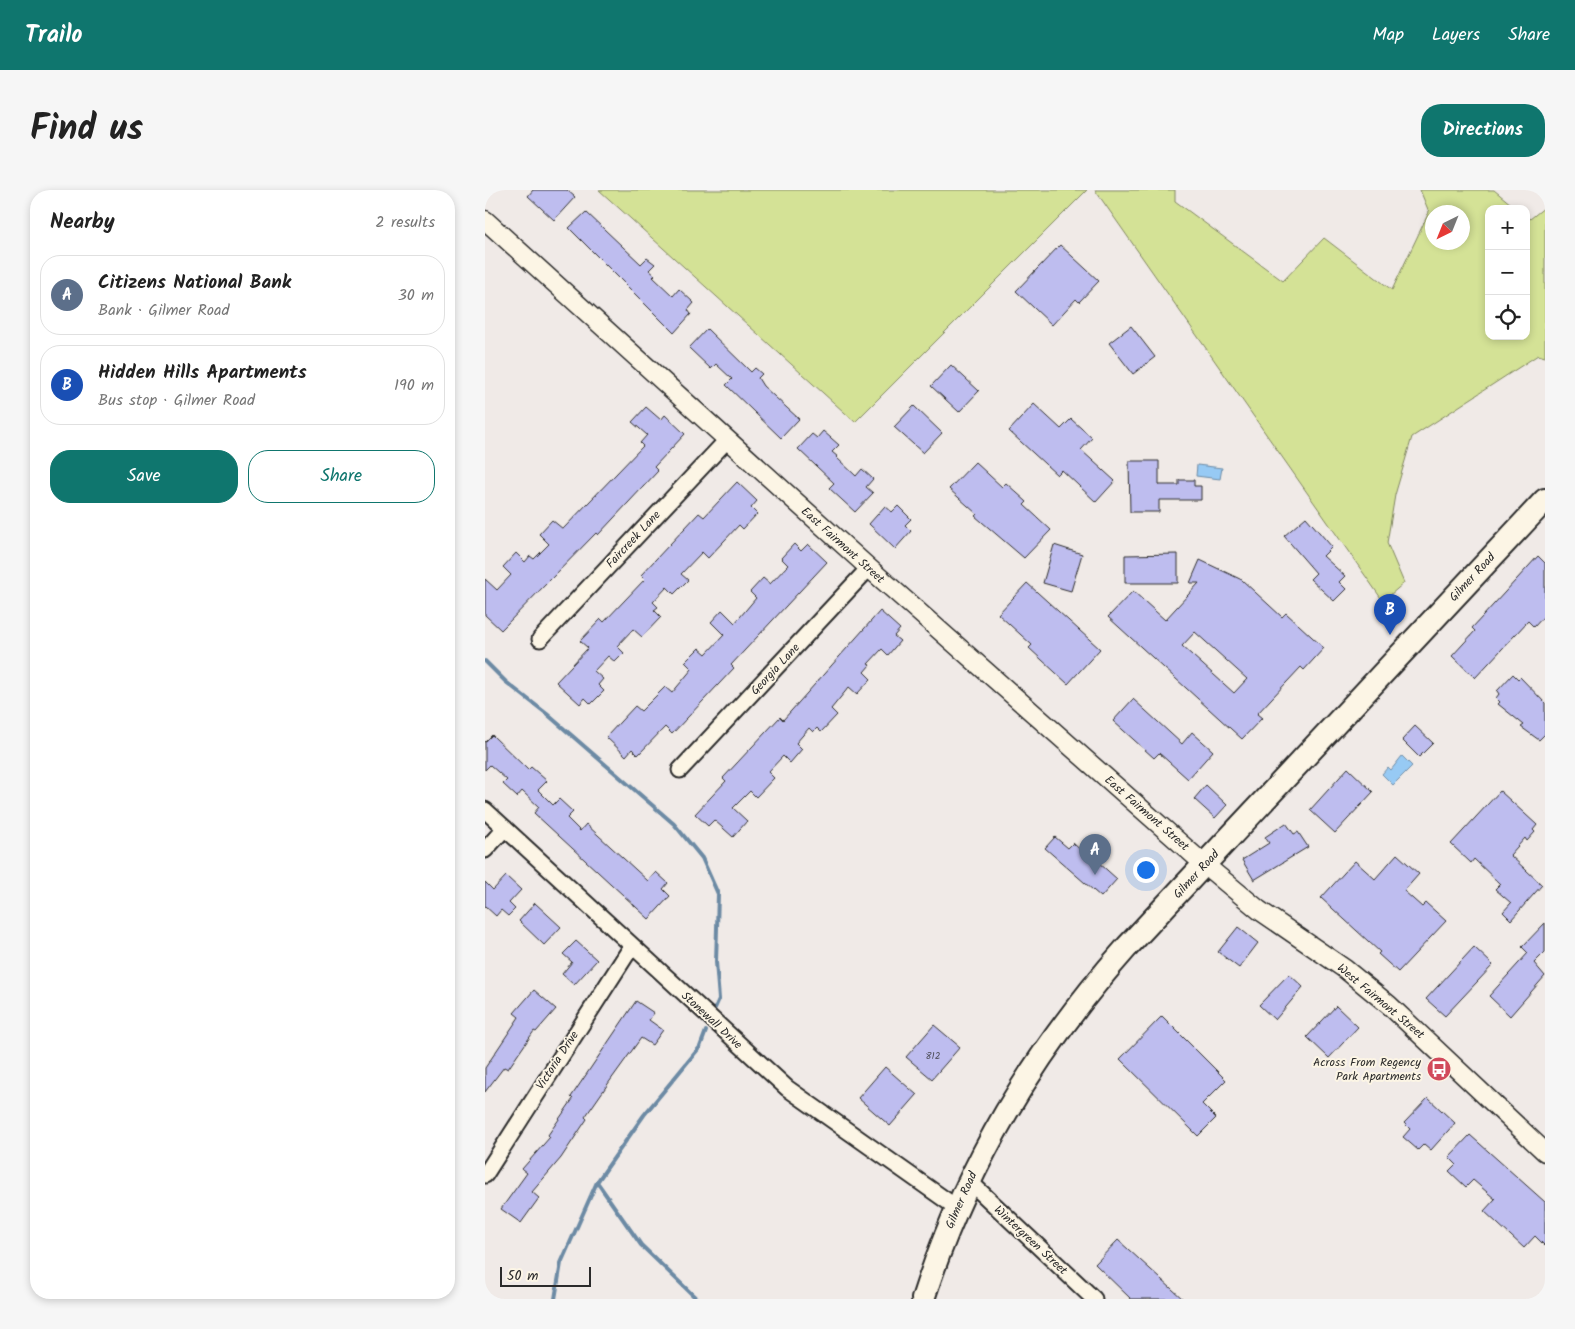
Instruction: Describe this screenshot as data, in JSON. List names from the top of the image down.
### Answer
{
  "streets": {
    "main road": ["Gilmer Road"],
    "street": [
      "Faircreek Lane",
      "East Fairmont Street",
      "Georgia Lane",
      "West Fairmont Street",
      "Stonewall Drive",
      "Victoria Drive",
      "Wintergreen Street"
    ]
  },
  "crossings": [
    ["Faircreek Lane", "East Fairmont Street"],
    ["East Fairmont Street", "Gilmer Road"],
    ["East Fairmont Street", "Georgia Lane"],
    ["East Fairmont Street", "West Fairmont Street"],
    ["Gilmer Road", "West Fairmont Street"],
    ["Gilmer Road", "Stonewall Drive"],
    ["Gilmer Road", "Wintergreen Street"],
    ["Stonewall Drive", "Victoria Drive"]
  ],
  "places": {
    "bus stop": ["Across From Regency Park Apartments"]
  },
  "house_numbers": ["812"],
  "scale_bar": "50 m",
  "north": "bottom left",
  "page": {
    "header": "Trailo",
    "nav": ["Map", "Layers", "Share"],
    "title": "Find us",
    "buttons": [
      "Directions",
      ["Save", "Share"]
    ],
    "heading": ["Nearby", "2 results"],
    "map_buttons": ["+", "−"],
    "list": [
      {
        "mark": "A",
        "name": "Citizens National Bank",
        "note": "Bank · Gilmer Road",
        "value": "30 m"
      },
      {
        "mark": "B",
        "name": "Hidden Hills Apartments",
        "note": "Bus stop · Gilmer Road",
        "value": "190 m"
      }
    ],
    "pins": ["B", "A"],
    "scale": "50 m"
  }
}
